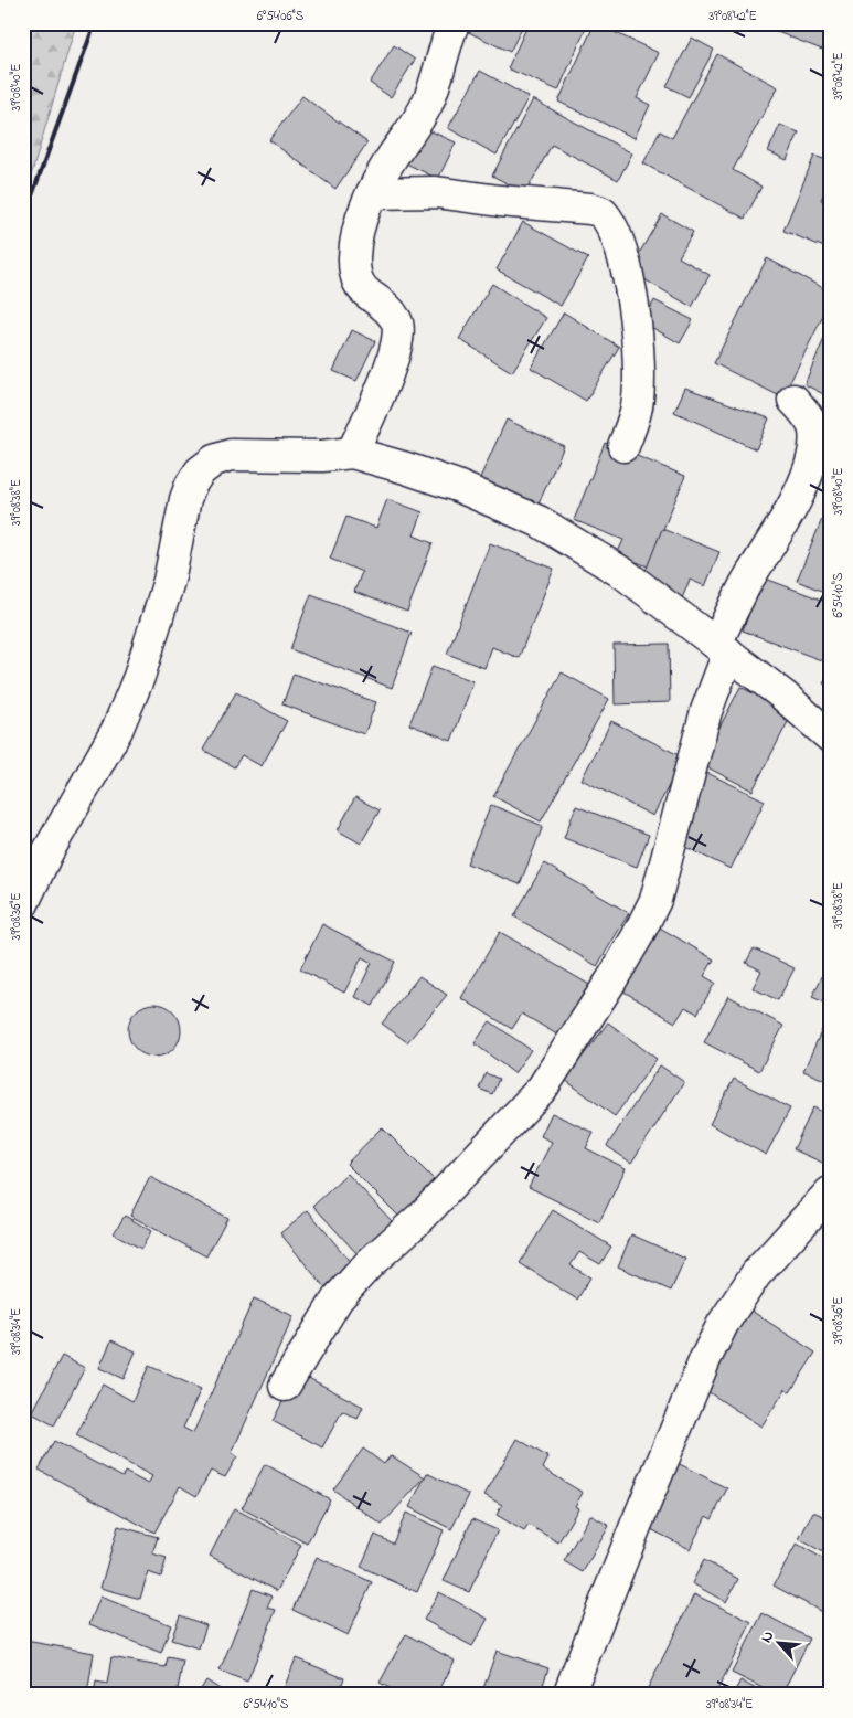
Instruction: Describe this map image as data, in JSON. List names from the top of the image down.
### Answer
{
  "north": "top left",
  "coordinates": [
    "6°54'06\"S",
    "39°08'42\"E",
    "39°08'40\"E",
    "39°08'38\"E",
    "6°54'10\"S",
    "39°08'36\"E",
    "39°08'34\"E"
  ]
}
